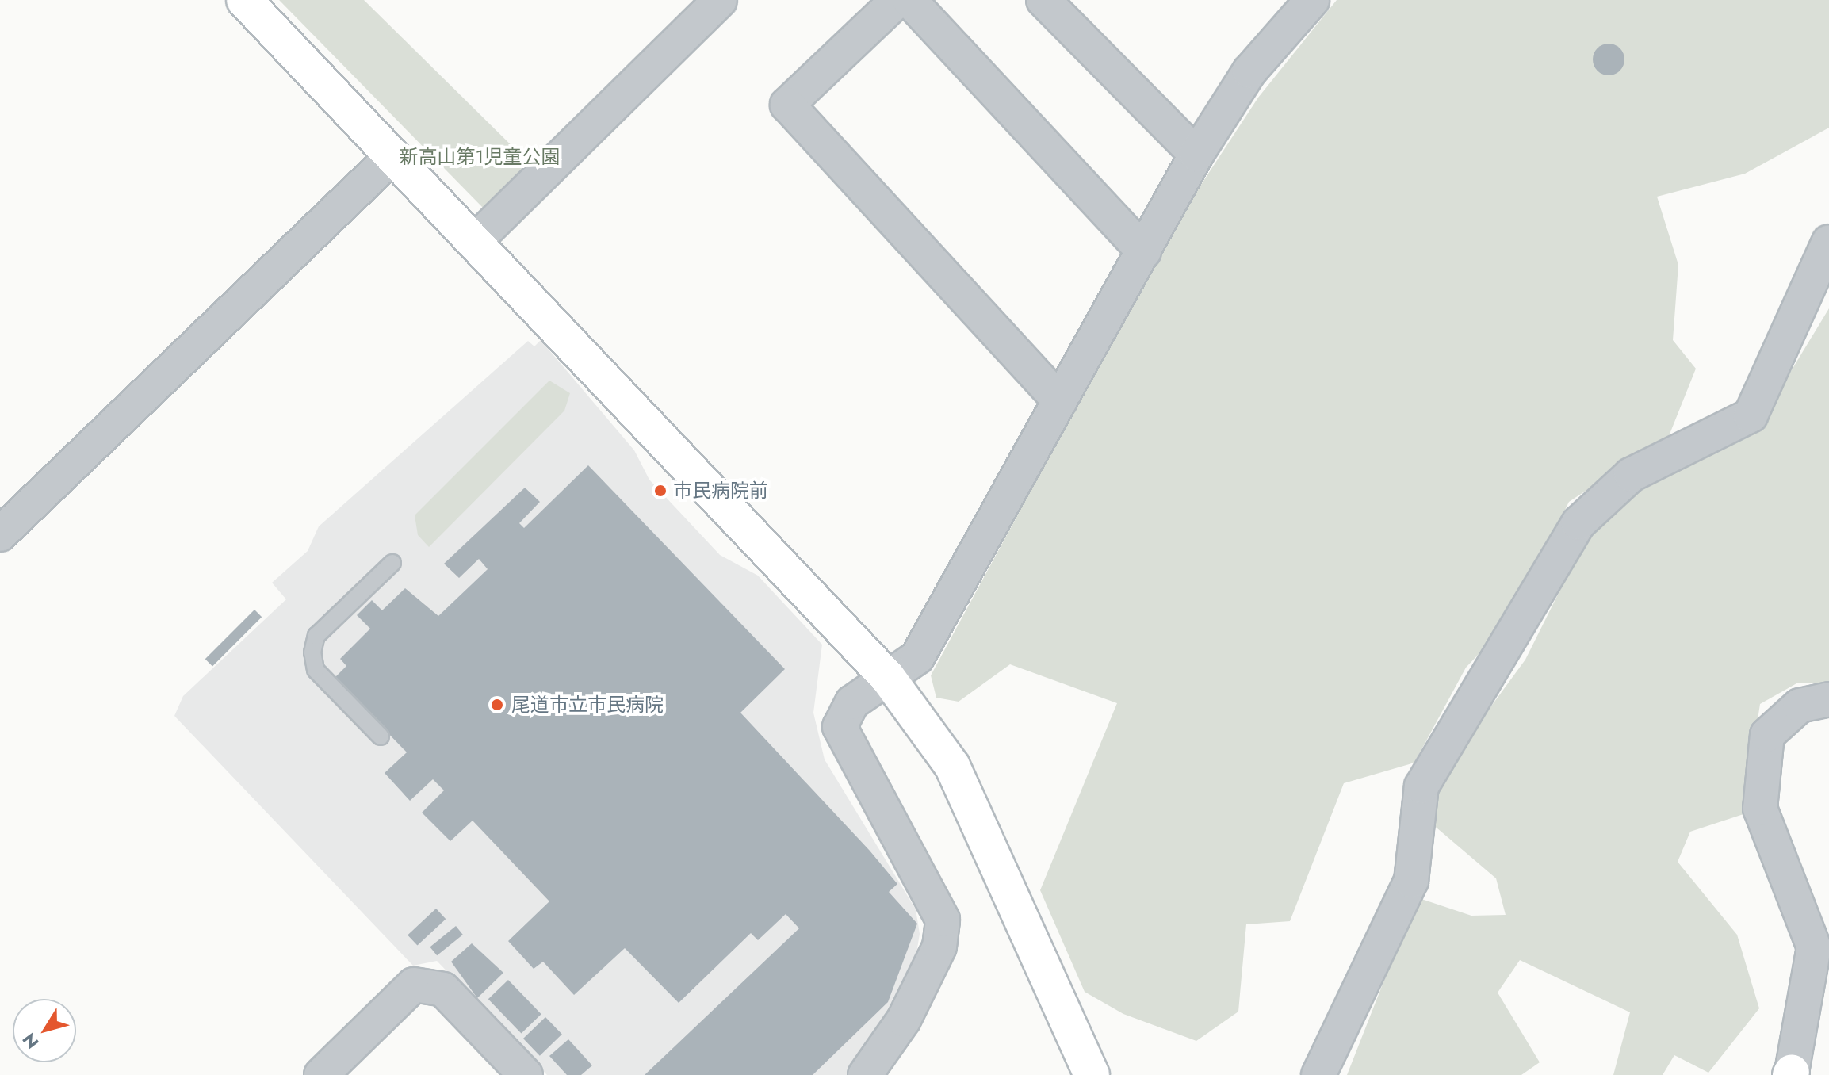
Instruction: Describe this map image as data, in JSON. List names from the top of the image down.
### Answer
{
  "parks": ["新高山第1児童公園"],
  "places": ["市民病院前", "尾道市立市民病院"],
  "north": "bottom left"
}
